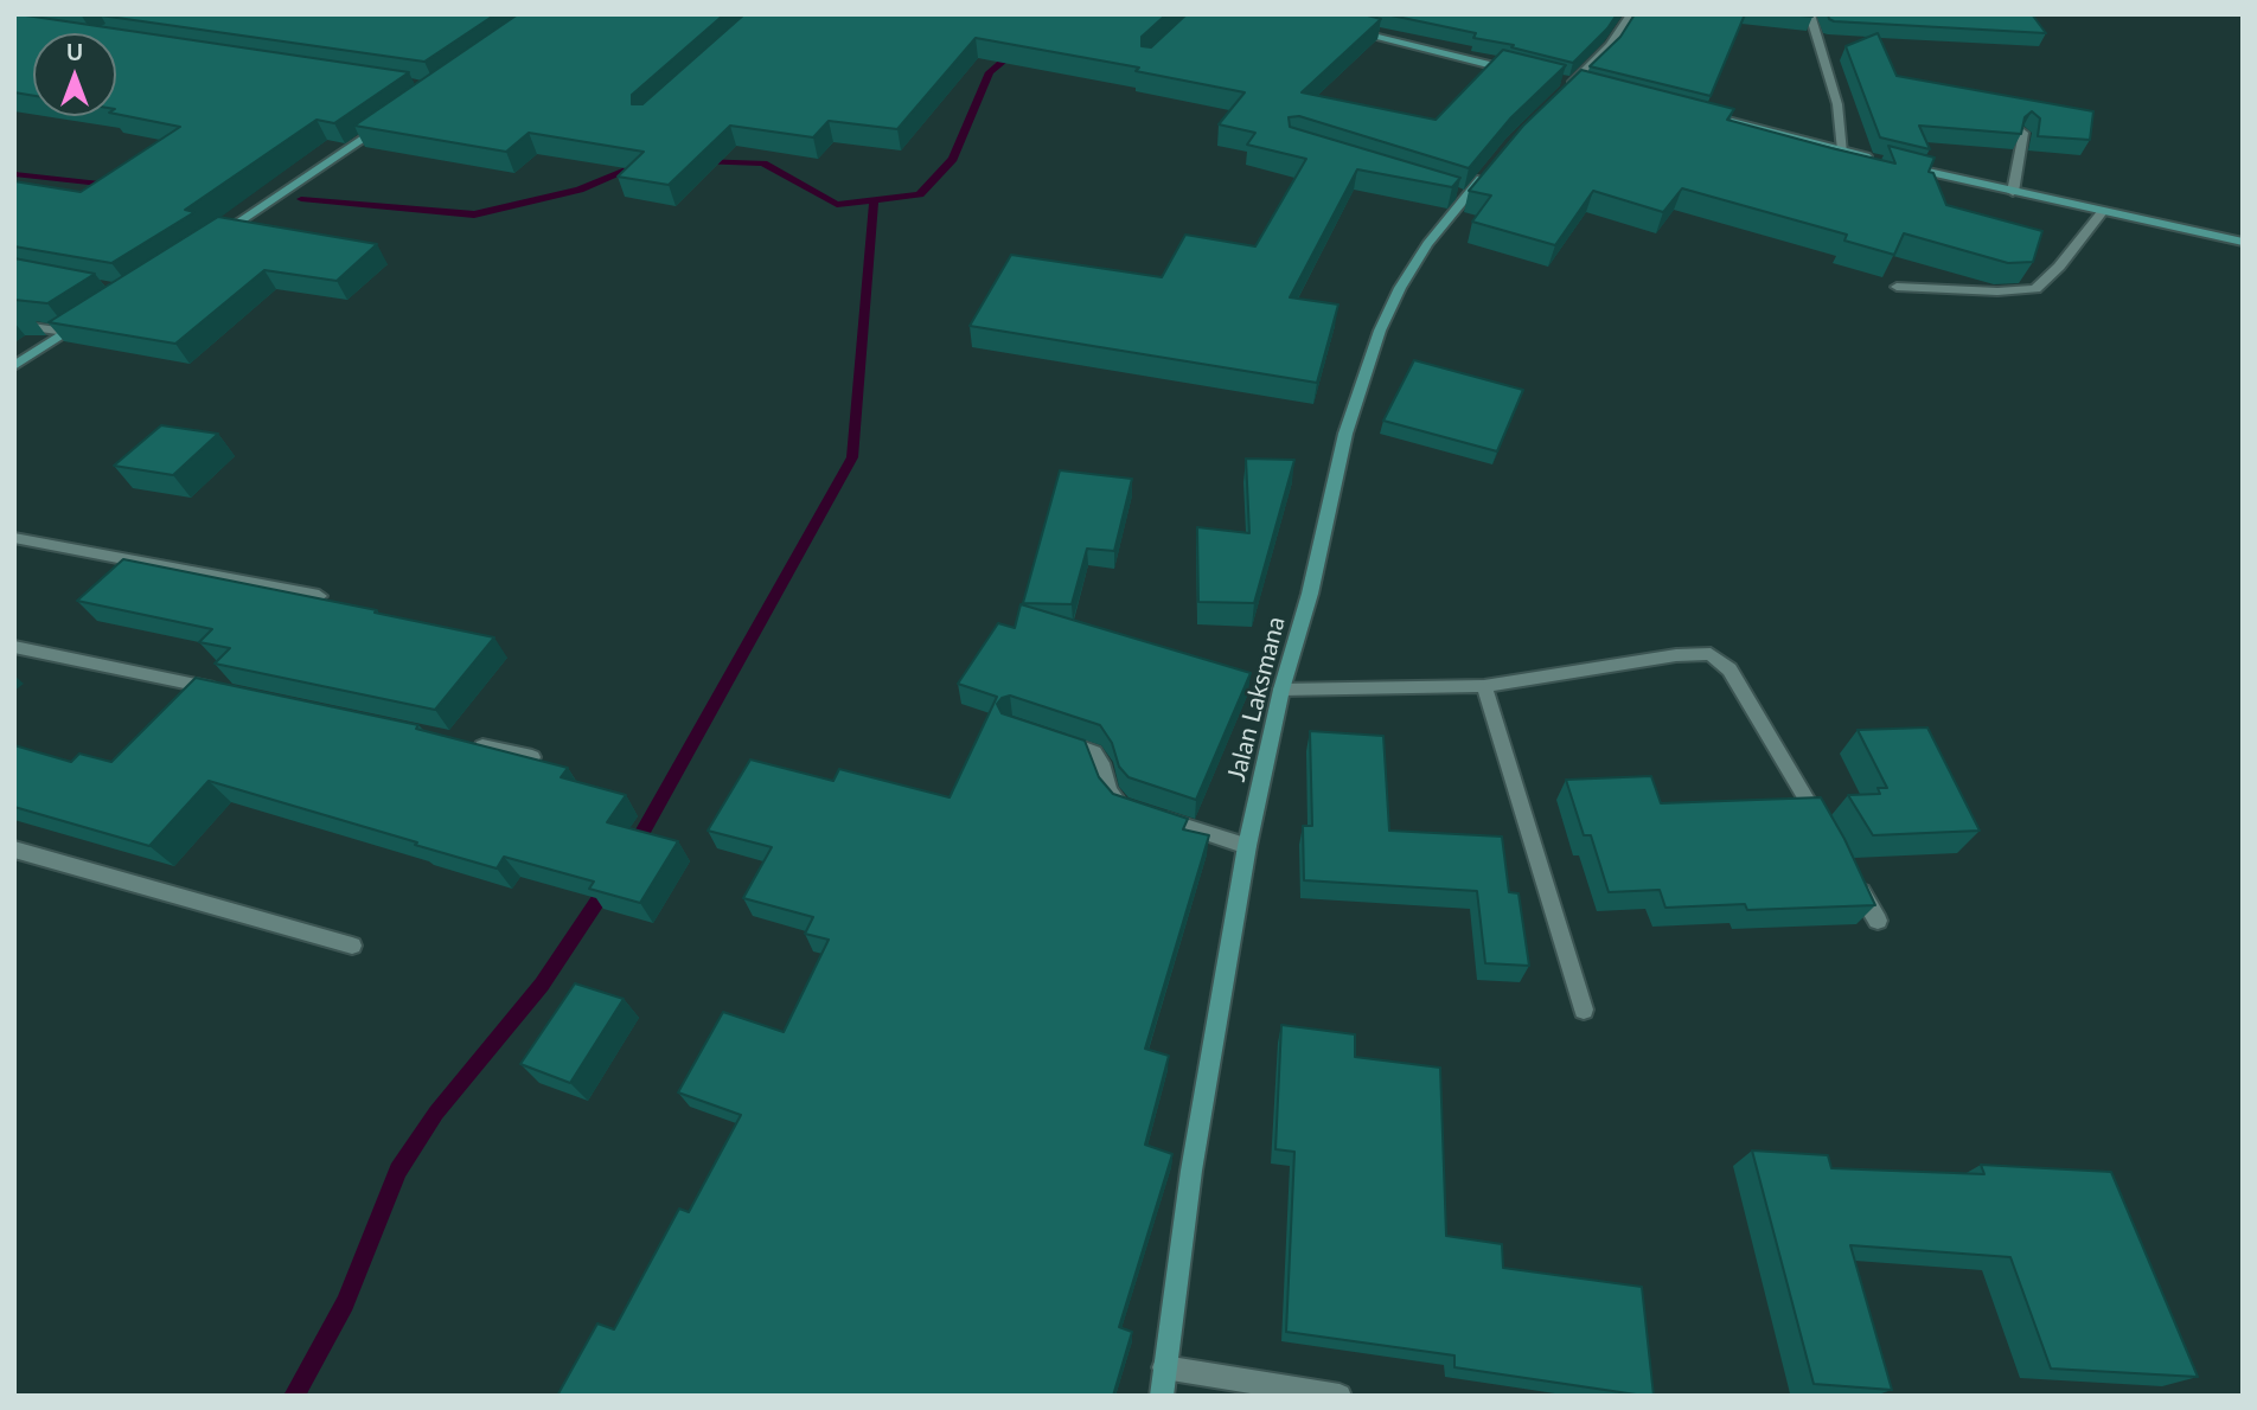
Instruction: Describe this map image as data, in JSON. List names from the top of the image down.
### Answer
{
  "streets": {
    "street": ["Jalan Laksmana"]
  },
  "north": "top"
}
